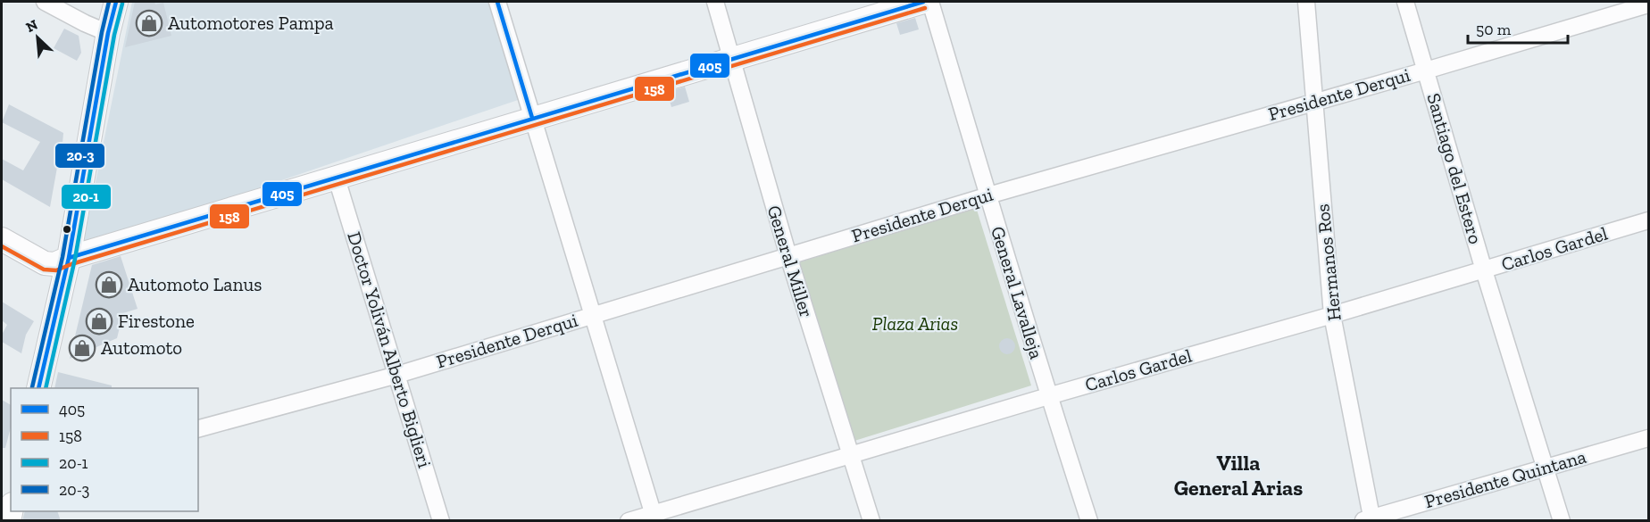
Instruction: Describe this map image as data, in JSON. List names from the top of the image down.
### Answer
{
  "streets": {
    "street": [
      "Presidente Derqui",
      "Santiago del Estero",
      "Carlos Gardel",
      "General Miller",
      "Hermanos Ros",
      "General Lavalleja",
      "Doctor Yoliván Alberto Biglieri",
      "Presidente Quintana"
    ]
  },
  "crossings": [
    ["Presidente Derqui", "Santiago del Estero"],
    ["Presidente Derqui", "General Miller"],
    ["Presidente Derqui", "Hermanos Ros"],
    ["Presidente Derqui", "General Lavalleja"],
    ["Presidente Derqui", "Doctor Yoliván Alberto Biglieri"],
    ["Santiago del Estero", "Carlos Gardel"],
    ["Santiago del Estero", "Presidente Quintana"],
    ["Carlos Gardel", "General Miller"],
    ["Carlos Gardel", "Hermanos Ros"],
    ["Carlos Gardel", "General Lavalleja"],
    ["Hermanos Ros", "Presidente Quintana"]
  ],
  "districts": ["Villa General Arias"],
  "parks": ["Plaza Arias"],
  "places": {
    "shop": [
      "Automotores Pampa",
      "Automoto Lanus",
      "Firestone",
      "Automoto"
    ]
  },
  "lines": [
    "transit line 405",
    "transit line 20-3",
    "transit line 20-1",
    "transit line 158"
  ],
  "legend": [
    "405",
    "158",
    "20-1",
    "20-3"
  ],
  "scale_bar": "50 m",
  "north": "top left"
}
